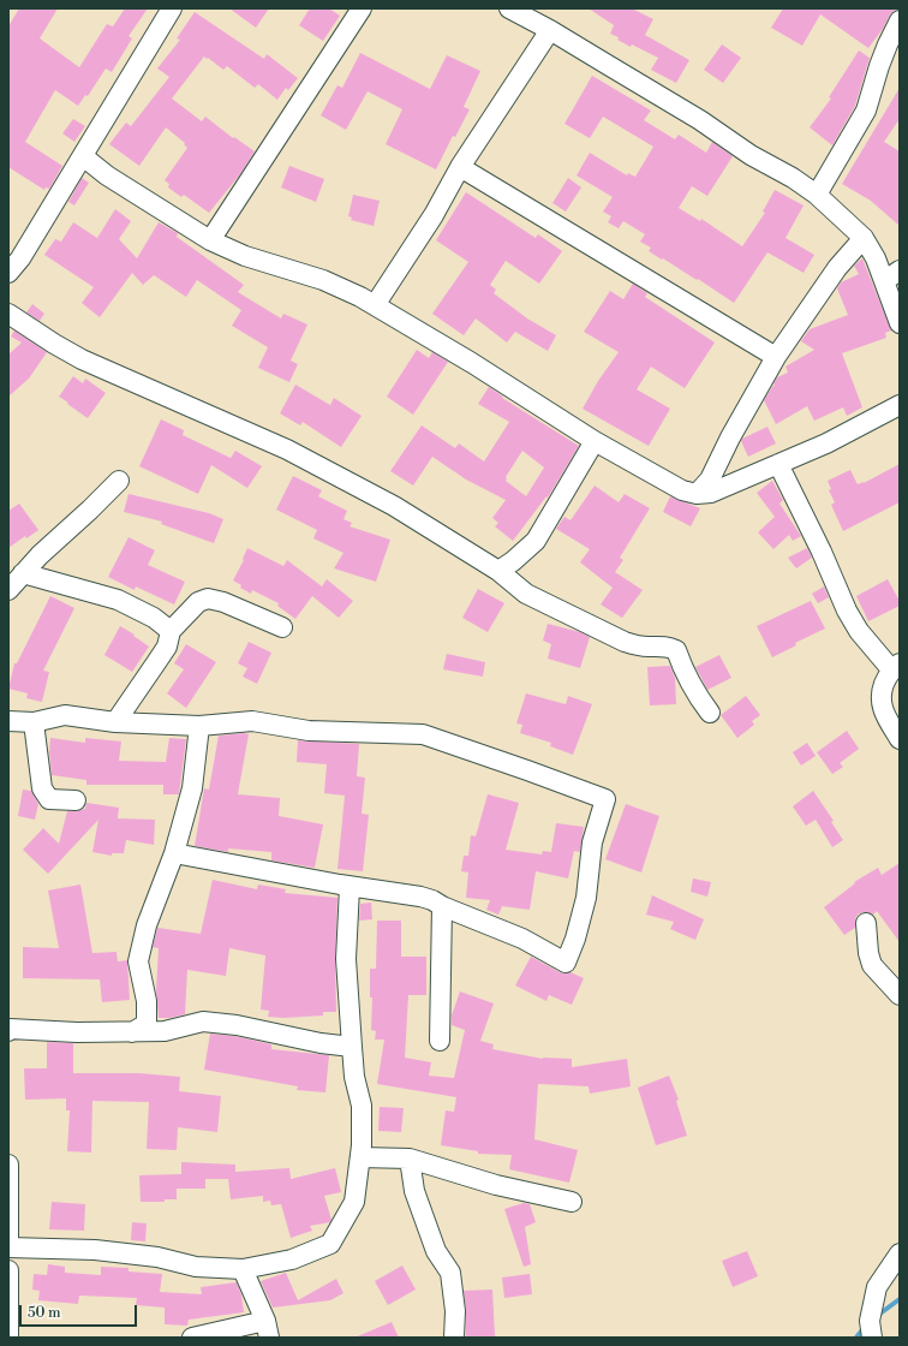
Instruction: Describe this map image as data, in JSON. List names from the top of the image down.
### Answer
{
  "scale_bar": "50 m"
}
